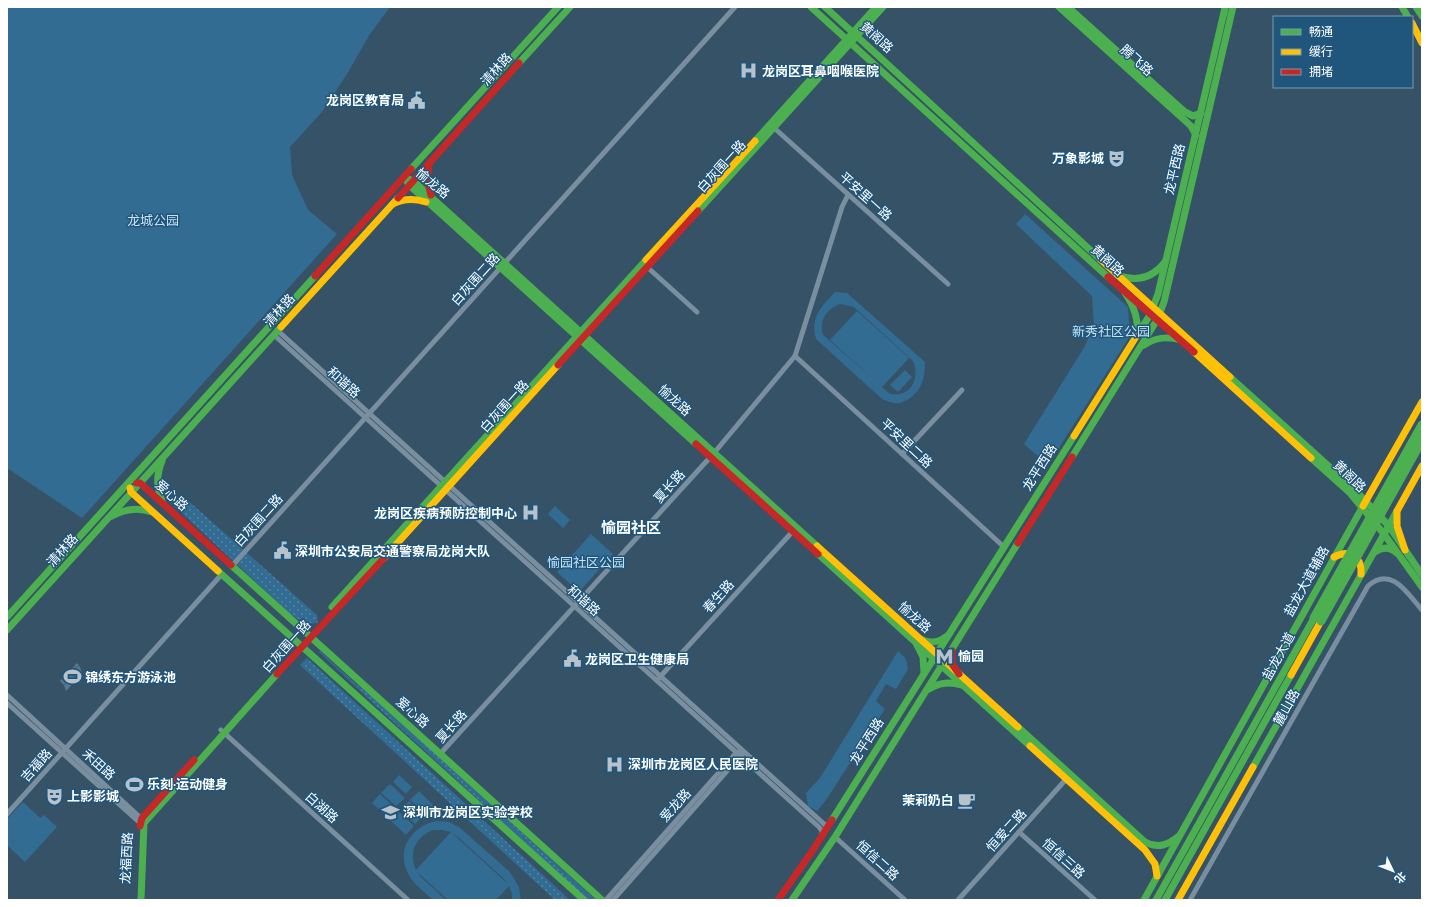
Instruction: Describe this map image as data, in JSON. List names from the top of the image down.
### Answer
{
  "streets": {
    "main road": [
      "黄阁路",
      "腾飞路",
      "清林路",
      "白灰围一路",
      "龙平西路",
      "愉龙路",
      "爱心路",
      "盐龙大道辅路",
      "盐龙大道",
      "龙福西路"
    ],
    "street": [
      "平安里一路",
      "白灰围二路",
      "和谐路",
      "平安里二路",
      "夏长路",
      "春生路",
      "麓山路",
      "禾田路",
      "吉福路",
      "爱龙路",
      "白湖路",
      "恒爱二路",
      "恒信三路",
      "恒信二路"
    ]
  },
  "crossings": [
    ["黄阁路", "白灰围一路"],
    ["黄阁路", "龙平西路"],
    ["黄阁路", "盐龙大道辅路"],
    ["腾飞路", "龙平西路"],
    ["清林路", "愉龙路"],
    ["清林路", "和谐路"],
    ["清林路", "爱心路"],
    ["白灰围一路", "愉龙路"],
    ["白灰围一路", "平安里一路"],
    ["白灰围一路", "和谐路"],
    ["白灰围一路", "爱心路"],
    ["白灰围一路", "禾田路"],
    ["白灰围一路", "白湖路"],
    ["白灰围一路", "龙福西路"],
    ["龙平西路", "愉龙路"],
    ["龙平西路", "和谐路"],
    ["龙平西路", "平安里二路"],
    ["龙平西路", "恒信二路"],
    ["愉龙路", "白灰围二路"],
    ["愉龙路", "夏长路"],
    ["愉龙路", "盐龙大道辅路"],
    ["愉龙路", "春生路"],
    ["愉龙路", "恒爱二路"],
    ["平安里一路", "夏长路"],
    ["白灰围二路", "和谐路"],
    ["白灰围二路", "爱心路"],
    ["和谐路", "夏长路"],
    ["和谐路", "春生路"],
    ["和谐路", "爱龙路"],
    ["平安里二路", "夏长路"],
    ["夏长路", "爱心路"],
    ["禾田路", "吉福路"],
    ["禾田路", "龙福西路"],
    ["恒爱二路", "恒信三路"]
  ],
  "districts": ["愉园社区"],
  "parks": ["龙城公园", "新秀社区公园", "愉园社区公园"],
  "places": {
    "hospital": ["龙岗区耳鼻咽喉医院", "龙岗区疾病预防控制中心", "深圳市龙岗区人民医院"],
    "public building": ["龙岗区教育局", "深圳市公安局交通警察局龙岗大队", "龙岗区卫生健康局"],
    "theatre": ["万象影城", "上影影城"],
    "metro station": ["愉园"],
    "sports": ["锦绣东方游泳池", "乐刻·运动健身"],
    "cafe": ["茉莉奶白"],
    "school or university": ["深圳市龙岗区实验学校"]
  },
  "legend": ["畅通", "缓行", "拥堵"],
  "north": "bottom right"
}
